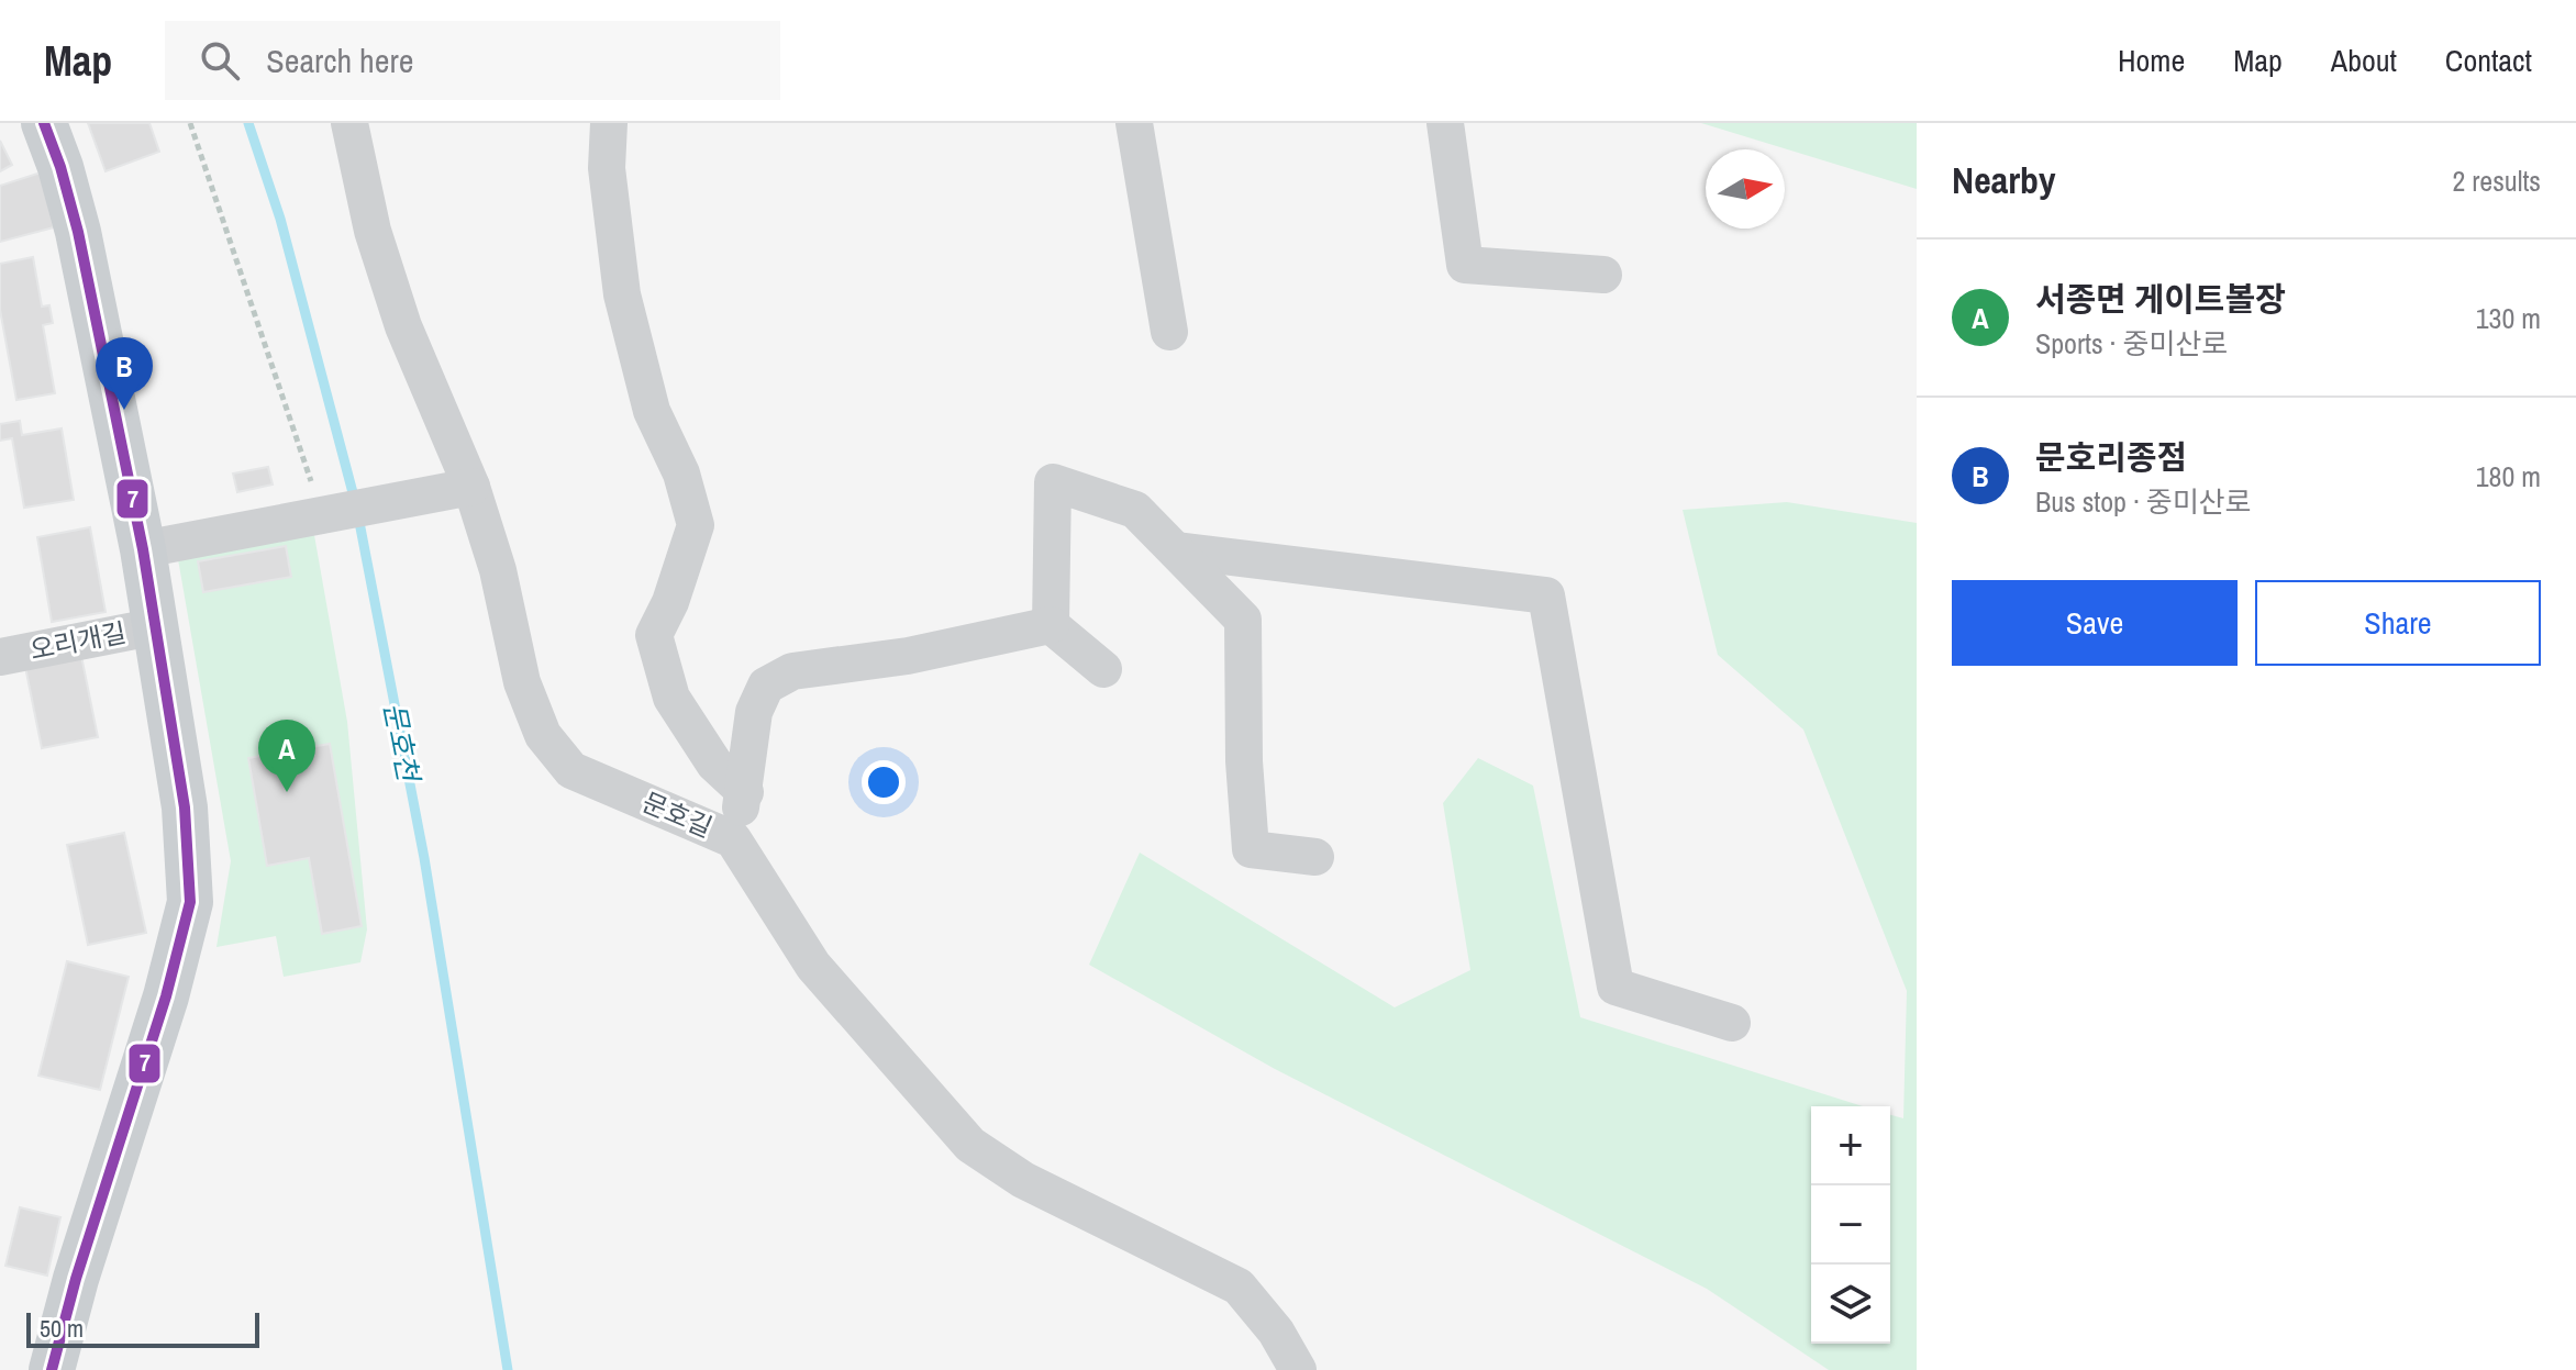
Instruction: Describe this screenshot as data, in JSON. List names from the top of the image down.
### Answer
{
  "streets": {
    "street": ["오리개길", "문호길"]
  },
  "water": ["문호천"],
  "lines": ["transit line 7"],
  "scale_bar": "50 m",
  "north": "right",
  "page": {
    "header": "Map",
    "search": "Search here",
    "nav": [
      "Home",
      "Map",
      "About",
      "Contact"
    ],
    "heading": ["Nearby", "2 results"],
    "list": [
      {
        "mark": "A",
        "name": "서종면 게이트볼장",
        "note": "Sports · 중미산로",
        "value": "130 m"
      },
      {
        "mark": "B",
        "name": "문호리종점",
        "note": "Bus stop · 중미산로",
        "value": "180 m"
      }
    ],
    "pins": ["B", "A"],
    "buttons": ["Save", "Share"],
    "map_buttons": ["+", "−"],
    "scale": "50 m"
  }
}
